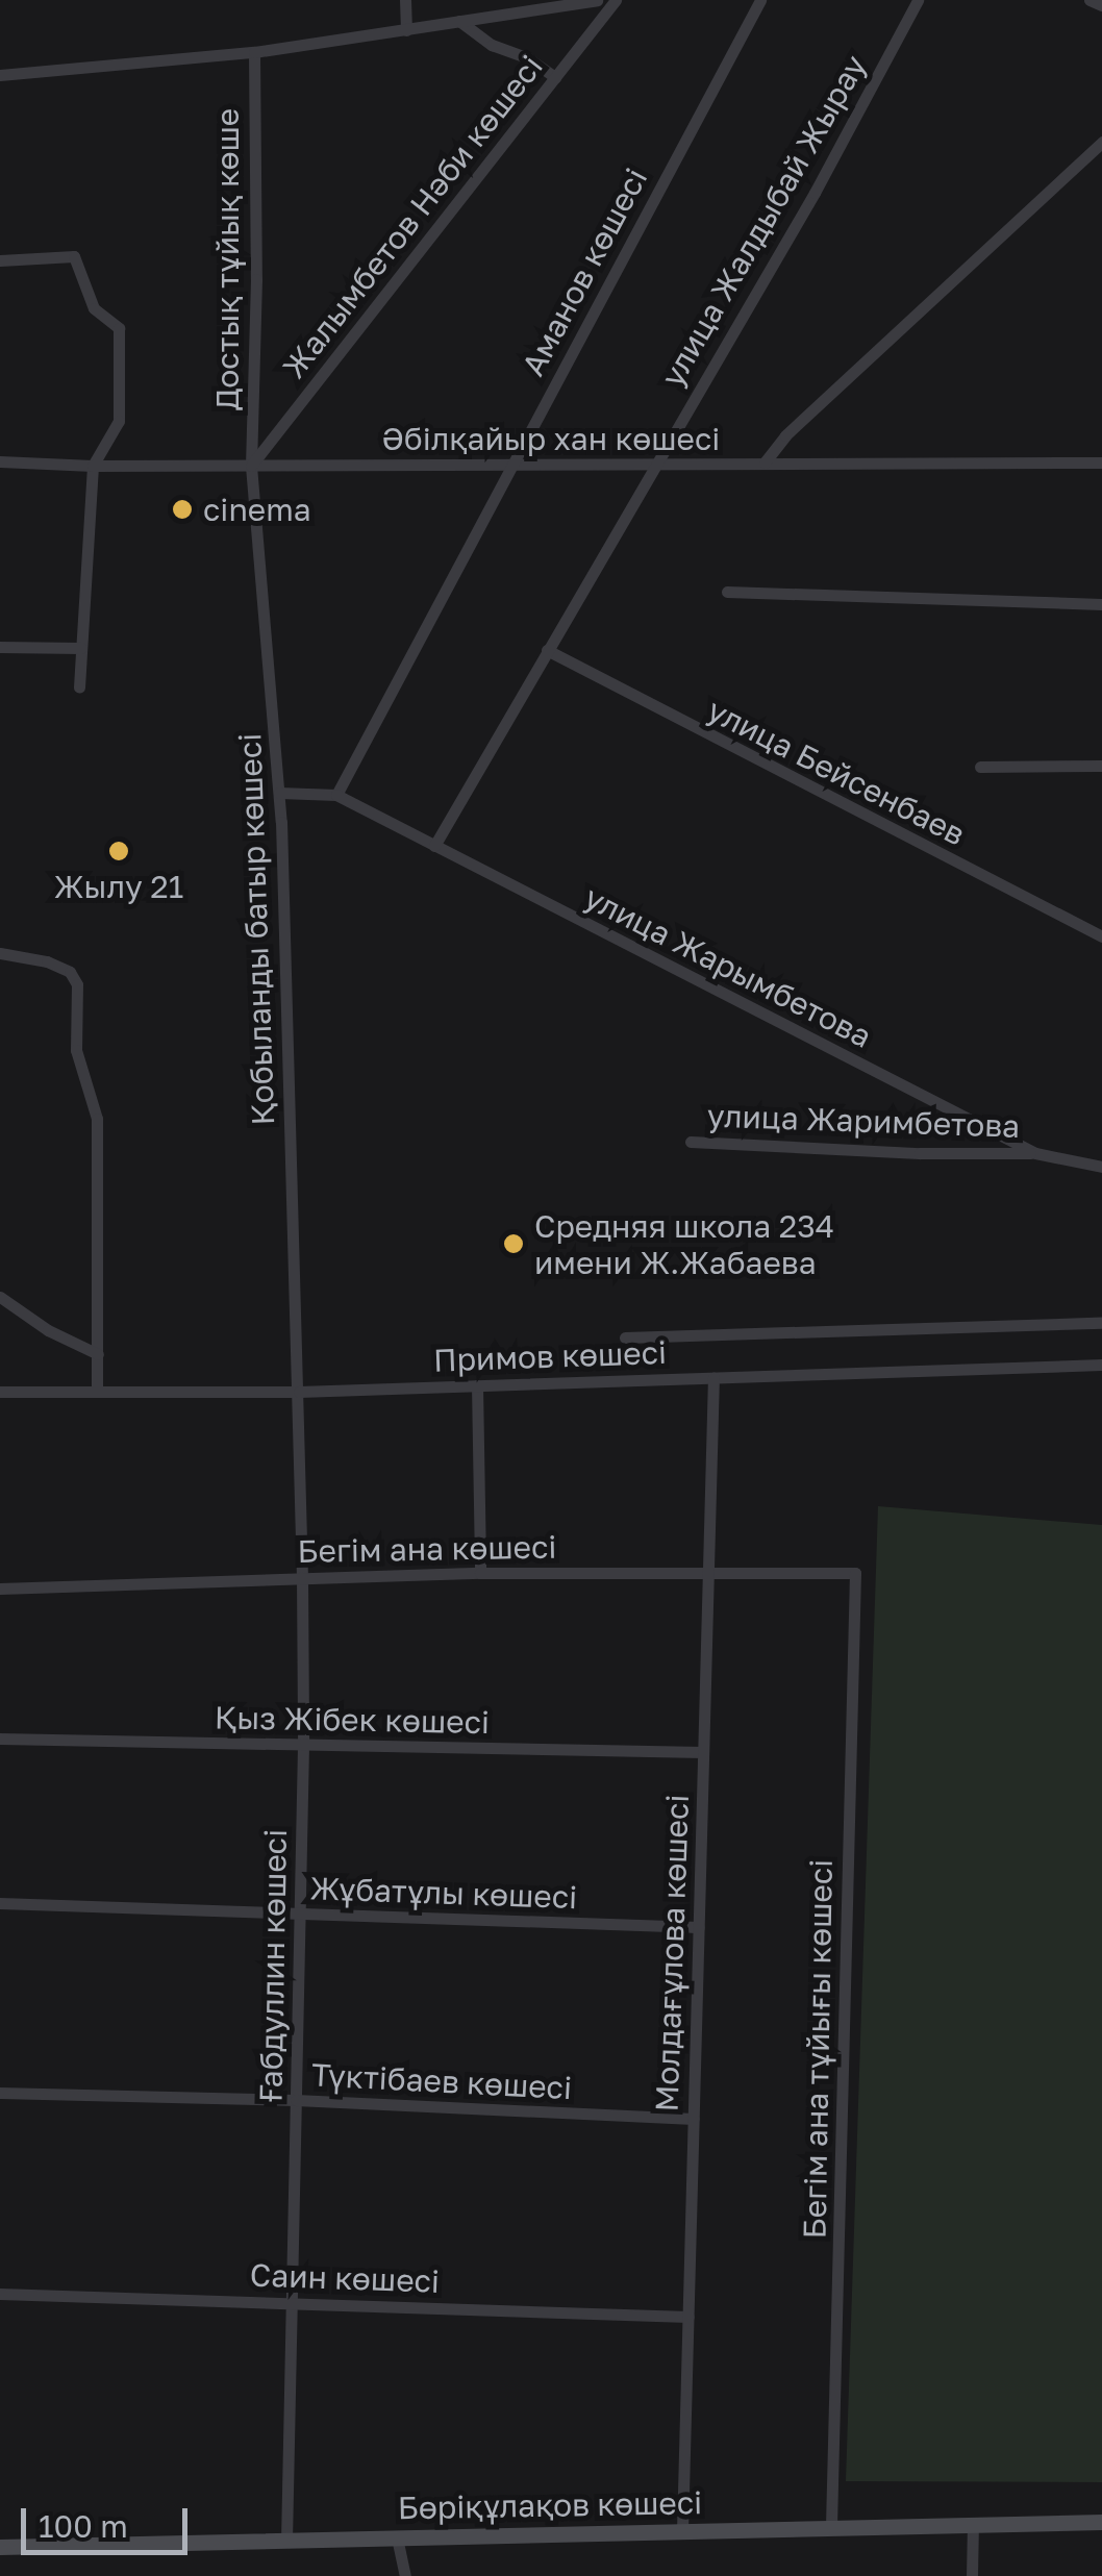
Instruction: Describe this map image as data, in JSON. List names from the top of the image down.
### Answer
{
  "streets": {
    "street": [
      "Жалымбетов Нәби көшесі",
      "улица Жалдыбай Жырау",
      "Достық тұйық көше",
      "Аманов көшесі",
      "Әбілқайыр хан көшесі",
      "улица Бейсенбаев",
      "Қобыланды батыр көшесі",
      "улица Жарымбетова",
      "улица Жаримбетова",
      "Примов көшесі",
      "Бегім ана көшесі",
      "Қыз Жібек көшесі",
      "Жұбатұлы көшесі",
      "Молдағұлова көшесі",
      "Ғабдуллин көшесі",
      "Бегім ана тұйығы көшесі",
      "Түктібаев көшесі",
      "Саин көшесі",
      "Бөріқұлақов көшесі"
    ]
  },
  "crossings": [
    ["Жалымбетов Нәби көшесі", "Достық тұйық көше"],
    ["Жалымбетов Нәби көшесі", "Әбілқайыр хан көшесі"],
    ["Жалымбетов Нәби көшесі", "Қобыланды батыр көшесі"],
    ["улица Жалдыбай Жырау", "Әбілқайыр хан көшесі"],
    ["улица Жалдыбай Жырау", "улица Бейсенбаев"],
    ["улица Жалдыбай Жырау", "улица Жарымбетова"],
    ["Достық тұйық көше", "Әбілқайыр хан көшесі"],
    ["Достық тұйық көше", "Қобыланды батыр көшесі"],
    ["Аманов көшесі", "Әбілқайыр хан көшесі"],
    ["Аманов көшесі", "улица Жарымбетова"],
    ["Әбілқайыр хан көшесі", "Қобыланды батыр көшесі"],
    ["Қобыланды батыр көшесі", "Примов көшесі"],
    ["Қобыланды батыр көшесі", "Ғабдуллин көшесі"],
    ["улица Жарымбетова", "улица Жаримбетова"],
    ["Примов көшесі", "Молдағұлова көшесі"],
    ["Примов көшесі", "Ғабдуллин көшесі"],
    ["Бегім ана көшесі", "Молдағұлова көшесі"],
    ["Бегім ана көшесі", "Ғабдуллин көшесі"],
    ["Бегім ана көшесі", "Бегім ана тұйығы көшесі"],
    ["Қыз Жібек көшесі", "Молдағұлова көшесі"],
    ["Қыз Жібек көшесі", "Ғабдуллин көшесі"],
    ["Жұбатұлы көшесі", "Молдағұлова көшесі"],
    ["Жұбатұлы көшесі", "Ғабдуллин көшесі"],
    ["Молдағұлова көшесі", "Түктібаев көшесі"],
    ["Молдағұлова көшесі", "Саин көшесі"],
    ["Молдағұлова көшесі", "Бөріқұлақов көшесі"],
    ["Ғабдуллин көшесі", "Түктібаев көшесі"],
    ["Ғабдуллин көшесі", "Саин көшесі"],
    ["Ғабдуллин көшесі", "Бөріқұлақов көшесі"],
    ["Бегім ана тұйығы көшесі", "Бөріқұлақов көшесі"]
  ],
  "places": ["cinema", "Жылу 21", "Средняя школа 234 имени Ж.Жабаева"],
  "scale_bar": "100 m"
}
